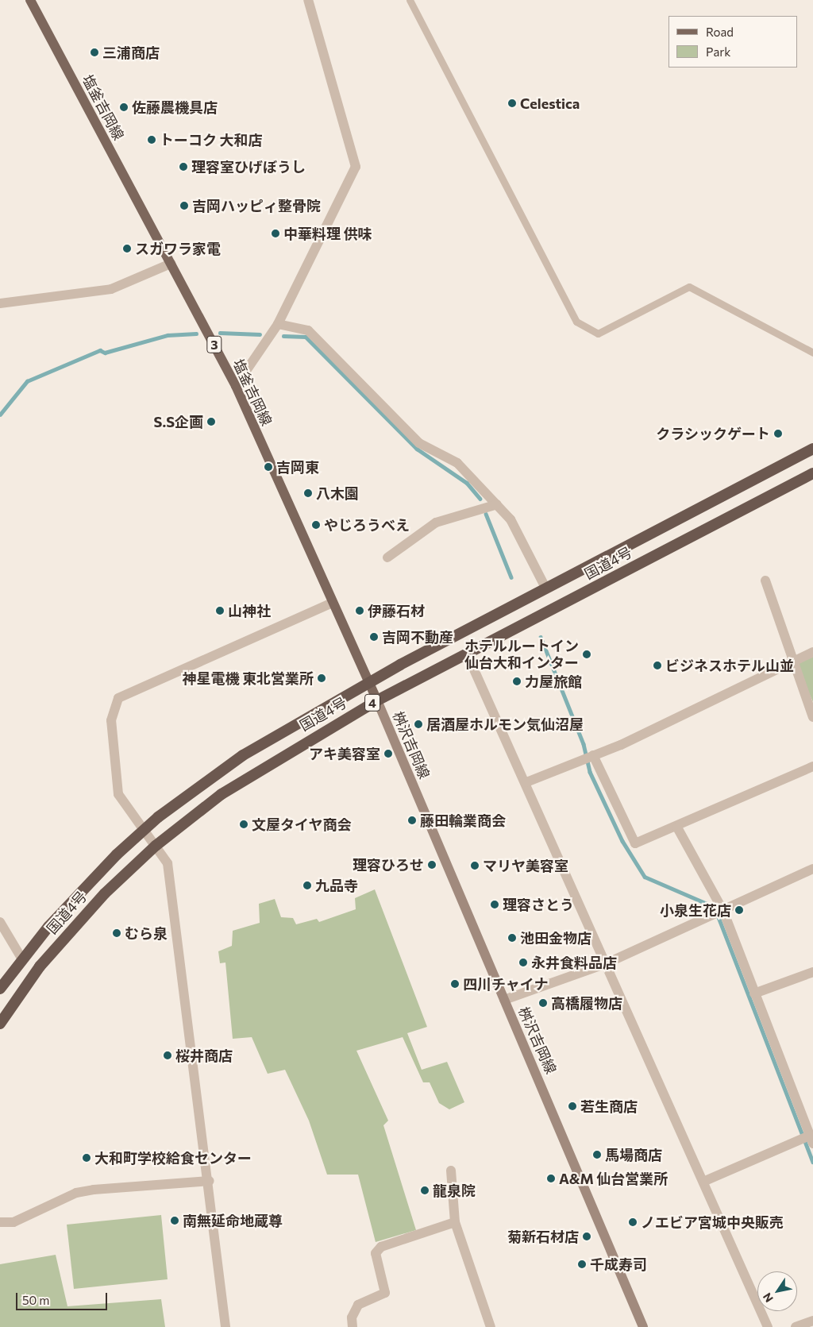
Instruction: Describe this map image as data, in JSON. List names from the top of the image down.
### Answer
{
  "streets": {
    "highway": ["国道4号", "4"],
    "main road": ["塩釜吉岡線", "3", "桝沢吉岡線"]
  },
  "crossings": [
    ["塩釜吉岡線", "国道4号"],
    ["塩釜吉岡線", "桝沢吉岡線"],
    ["国道4号", "桝沢吉岡線"]
  ],
  "places": [
    "三浦商店",
    "Celestica",
    "佐藤農機具店",
    "トーコク 大和店",
    "理容室ひげぼうし",
    "吉岡ハッピィ整骨院",
    "中華料理 供味",
    "スガワラ家電",
    "S.S企画",
    "クラシックゲート",
    "吉岡東",
    "八木園",
    "やじろうべえ",
    "山神社",
    "伊藤石材",
    "吉岡不動産",
    "ホテルルートイン 仙台大和インター",
    "ビジネスホテル山並",
    "神星電機 東北営業所",
    "力屋旅館",
    "居酒屋ホルモン気仙沼屋",
    "アキ美容室",
    "藤田輪業商会",
    "文屋タイヤ商会",
    "理容ひろせ",
    "マリヤ美容室",
    "九品寺",
    "理容さとう",
    "小泉生花店",
    "むら泉",
    "池田金物店",
    "永井食料品店",
    "四川チャイナ",
    "高橋履物店",
    "桜井商店",
    "若生商店",
    "馬場商店",
    "大和町学校給食センター",
    "A&M 仙台営業所",
    "龍泉院",
    "南無延命地蔵尊",
    "ノエビア宮城中央販売",
    "菊新石材店",
    "千成寿司"
  ],
  "legend": ["Road", "Park"],
  "scale_bar": "50 m",
  "north": "bottom left"
}
